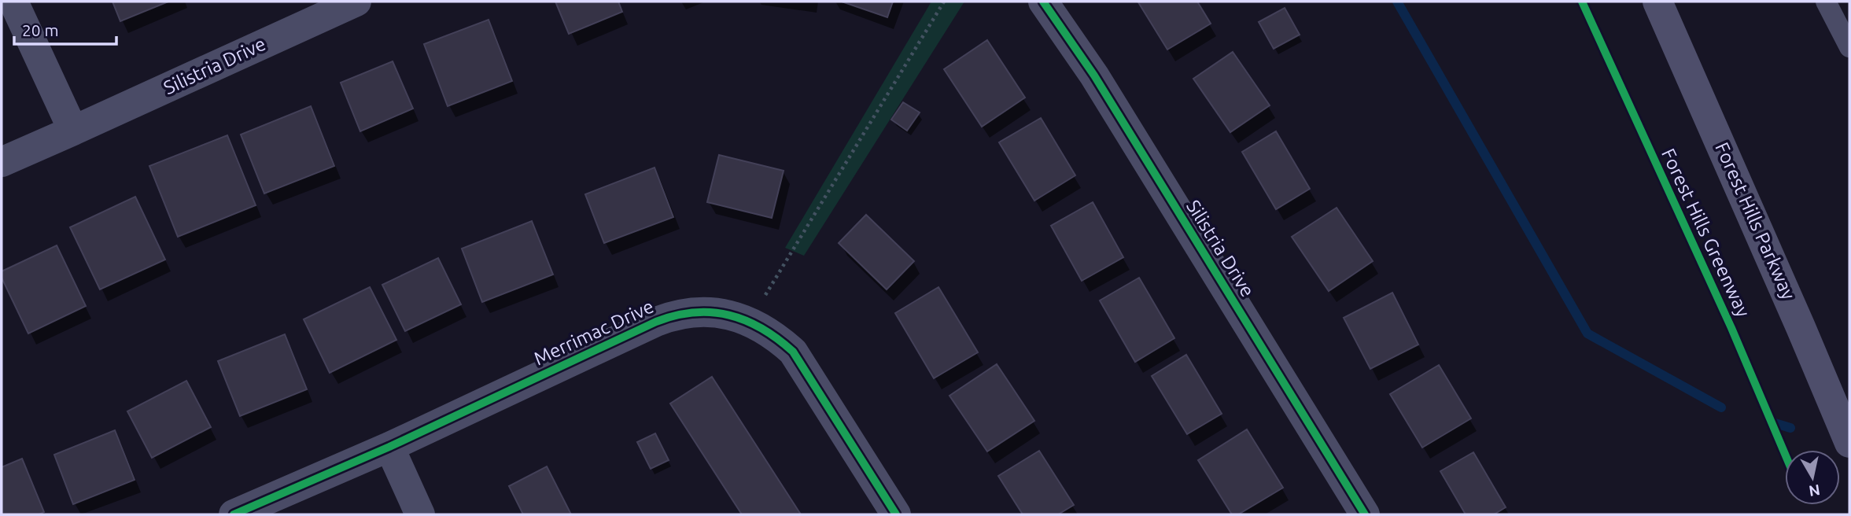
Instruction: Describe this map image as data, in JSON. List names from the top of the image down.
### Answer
{
  "streets": {
    "main road": ["Forest Hills Parkway"],
    "street": ["Silistria Drive", "Merrimac Drive"],
    "cycle path": ["Forest Hills Greenway"]
  },
  "scale_bar": "20 m",
  "north": "bottom"
}
